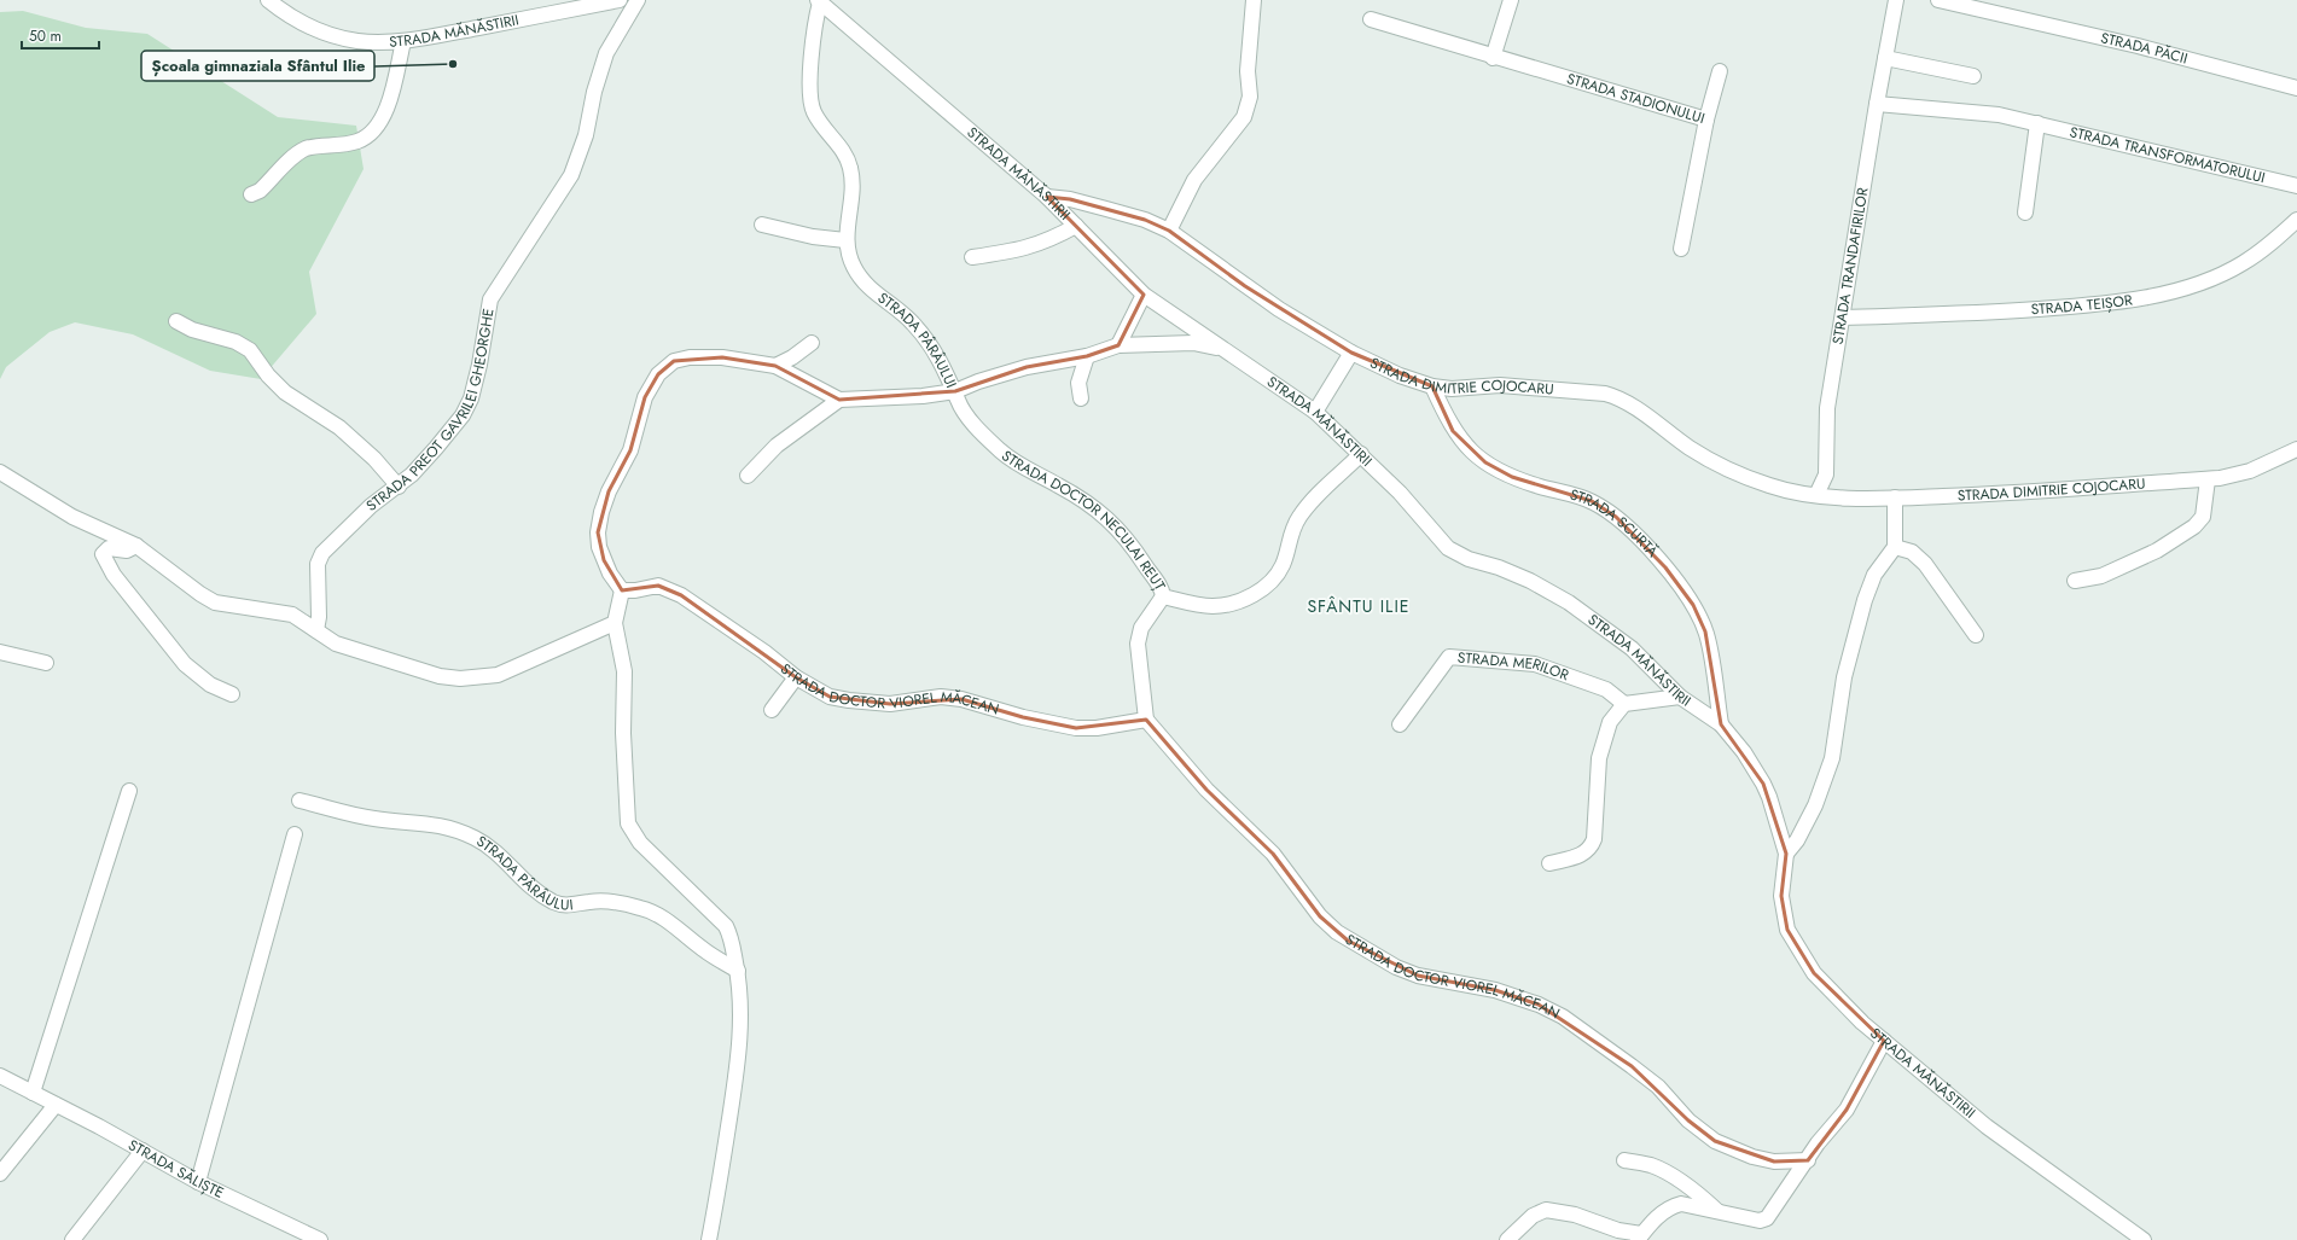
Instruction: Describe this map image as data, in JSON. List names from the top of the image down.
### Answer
{
  "streets": {
    "street": [
      "STRADA MĂNĂSTIRII",
      "STRADA PĂCII",
      "STRADA STADIONULUI",
      "STRADA TRANSFORMATORULUI",
      "STRADA TRANDAFIRILOR",
      "STRADA TEIȘOR",
      "STRADA PÂRÂULUI",
      "STRADA DIMITRIE COJOCARU",
      "STRADA PREOT GAVRILEI GHEORGHE",
      "STRADA DOCTOR NECULAI REUȚ",
      "STRADA SCURTĂ",
      "STRADA MERILOR",
      "STRADA DOCTOR VIOREL MĂCEAN",
      "STRADA SĂLIȘTE"
    ]
  },
  "crossings": [
    ["STRADA MĂNĂSTIRII", "STRADA PÂRÂULUI"],
    ["STRADA MĂNĂSTIRII", "STRADA DIMITRIE COJOCARU"],
    ["STRADA MĂNĂSTIRII", "STRADA DOCTOR NECULAI REUȚ"],
    ["STRADA MĂNĂSTIRII", "STRADA SCURTĂ"],
    ["STRADA TRANSFORMATORULUI", "STRADA TRANDAFIRILOR"],
    ["STRADA TRANDAFIRILOR", "STRADA TEIȘOR"],
    ["STRADA TRANDAFIRILOR", "STRADA DIMITRIE COJOCARU"],
    ["STRADA PÂRÂULUI", "STRADA DOCTOR NECULAI REUȚ"],
    ["STRADA DIMITRIE COJOCARU", "STRADA SCURTĂ"]
  ],
  "districts": ["SFÂNTU ILIE"],
  "places": ["Școala gimnaziala Sfântul Ilie"],
  "scale_bar": "50 m"
}
